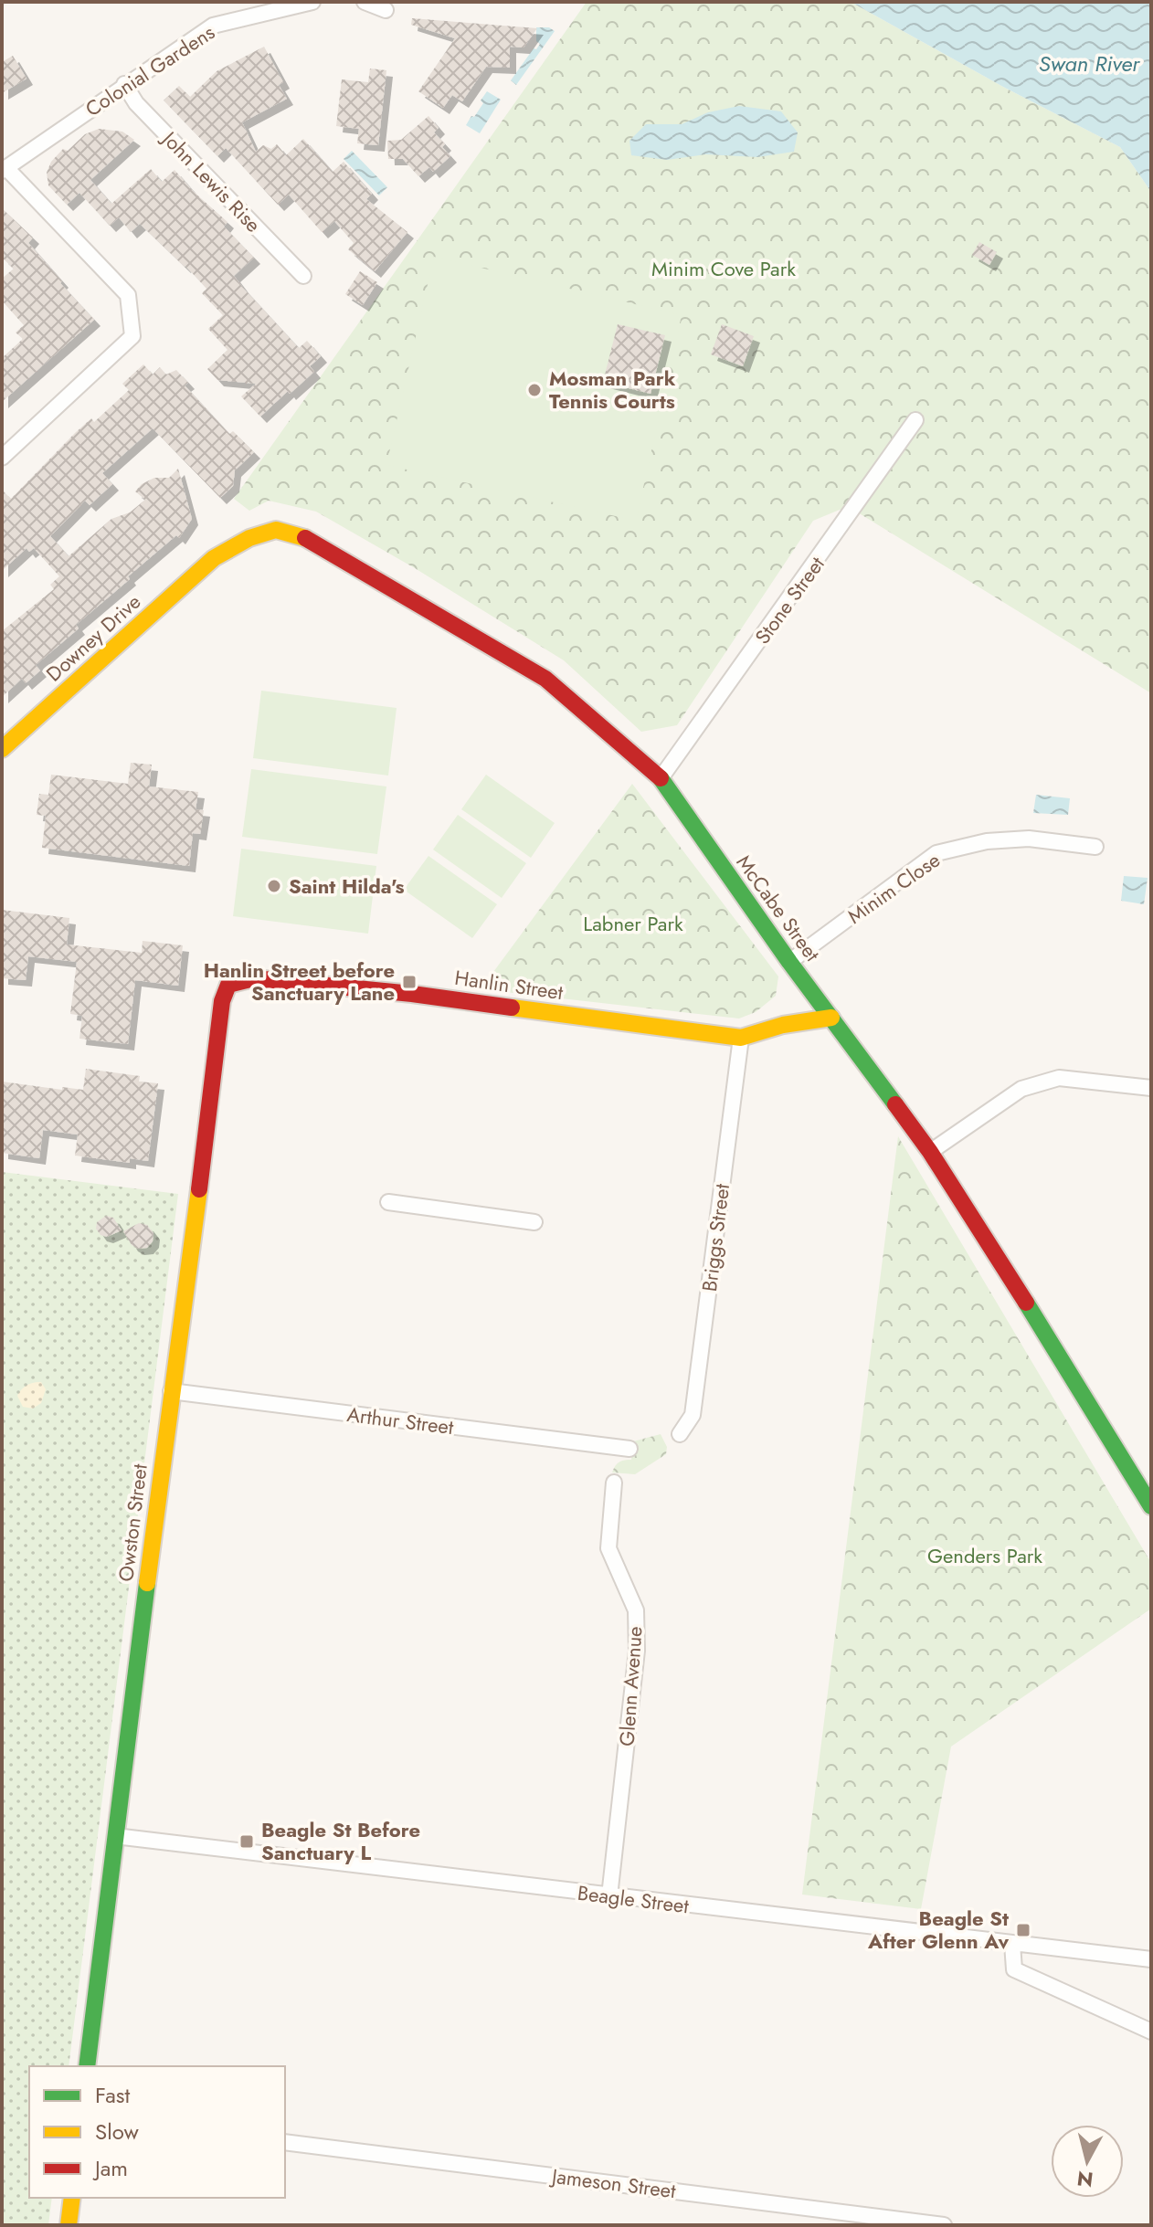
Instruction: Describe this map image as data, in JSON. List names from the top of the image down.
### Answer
{
  "streets": {
    "street": [
      "Colonial Gardens",
      "John Lewis Rise",
      "Stone Street",
      "Downey Drive",
      "Minim Close",
      "McCabe Street",
      "Hanlin Street",
      "Briggs Street",
      "Arthur Street",
      "Owston Street",
      "Glenn Avenue",
      "Beagle Street",
      "Jameson Street"
    ]
  },
  "crossings": [
    ["Colonial Gardens", "John Lewis Rise"],
    ["Stone Street", "McCabe Street"],
    ["Downey Drive", "McCabe Street"],
    ["Minim Close", "McCabe Street"],
    ["McCabe Street", "Hanlin Street"],
    ["Hanlin Street", "Briggs Street"],
    ["Hanlin Street", "Owston Street"],
    ["Arthur Street", "Owston Street"],
    ["Owston Street", "Beagle Street"],
    ["Glenn Avenue", "Beagle Street"]
  ],
  "water": ["Swan River"],
  "parks": ["Minim Cove Park", "Labner Park", "Genders Park"],
  "places": {
    "other": ["Mosman Park Tennis Courts", "Saint Hilda's"],
    "transit": ["Hanlin Street before Sanctuary Lane", "Beagle St Before Sanctuary L", "Beagle St After Glenn Av"]
  },
  "legend": ["Fast", "Slow", "Jam"],
  "north": "bottom"
}
